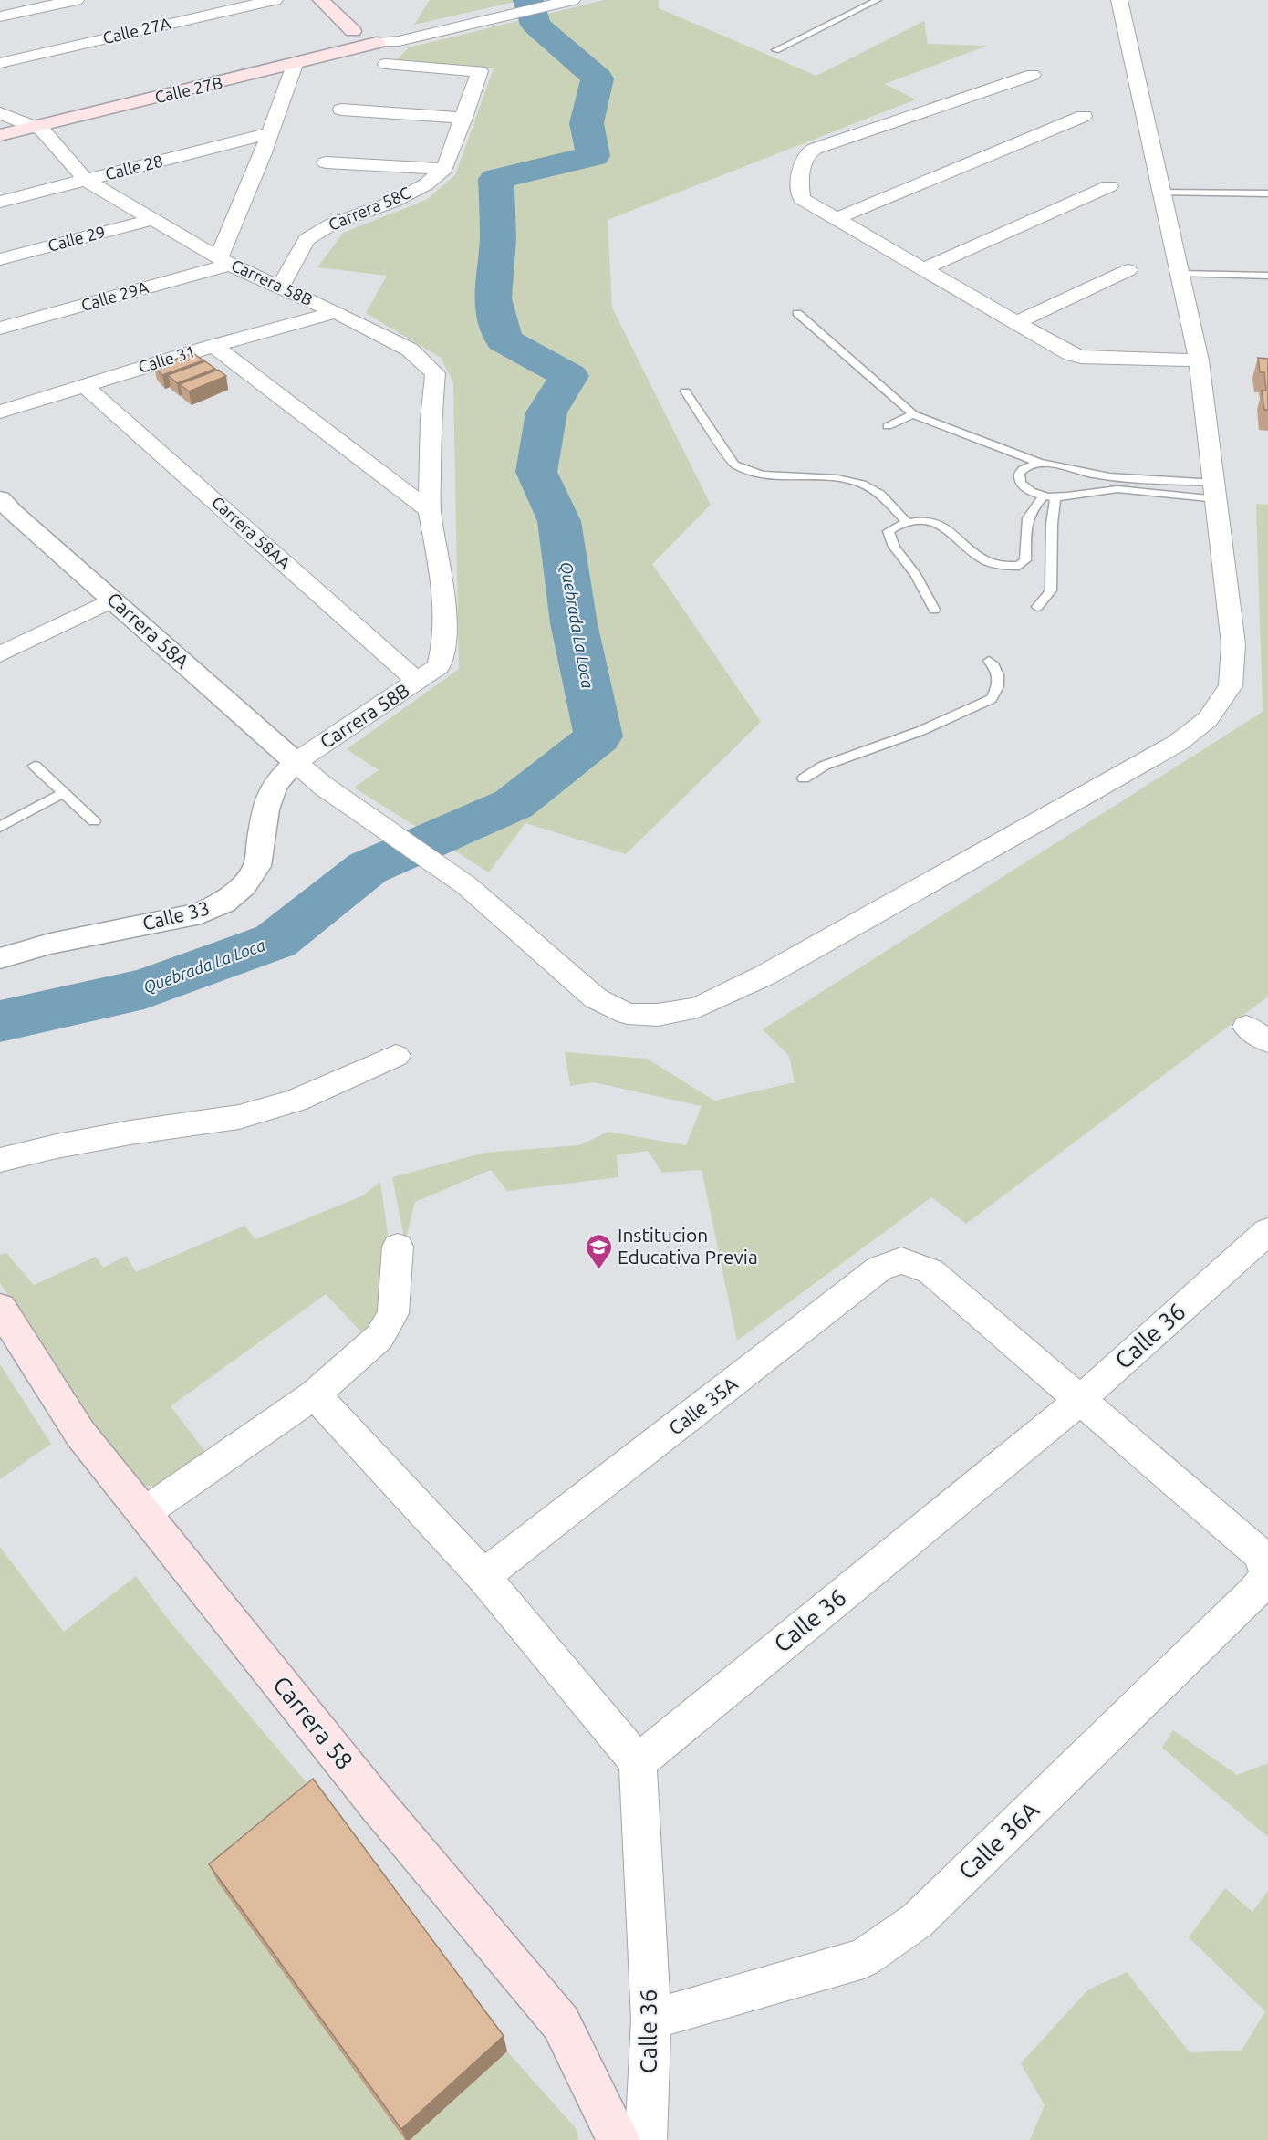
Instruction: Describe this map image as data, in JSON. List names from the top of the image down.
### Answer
{
  "streets": {
    "main road": ["Calle 27B", "Carrera 58"],
    "street": [
      "Calle 27A",
      "Calle 28",
      "Carrera 58C",
      "Calle 29",
      "Carrera 58B",
      "Calle 29A",
      "Calle 31",
      "Carrera 58AA",
      "Carrera 58A",
      "Calle 33",
      "Calle 36",
      "Calle 35A",
      "Calle 36A"
    ]
  },
  "crossings": [
    ["Calle 27B", "Carrera 58B"],
    ["Calle 28", "Carrera 58B"],
    ["Carrera 58C", "Carrera 58B"],
    ["Calle 29", "Carrera 58B"],
    ["Carrera 58B", "Calle 29A"],
    ["Carrera 58B", "Calle 31"],
    ["Carrera 58B", "Carrera 58AA"],
    ["Carrera 58B", "Carrera 58A"],
    ["Carrera 58B", "Calle 33"],
    ["Calle 31", "Carrera 58AA"],
    ["Carrera 58A", "Calle 33"],
    ["Calle 36", "Calle 35A"],
    ["Calle 36", "Calle 36A"],
    ["Calle 35A", "Calle 36A"]
  ],
  "water": ["Quebrada La Loca"],
  "places": {
    "school or university": ["Institucion Educativa Previa"]
  }
}
